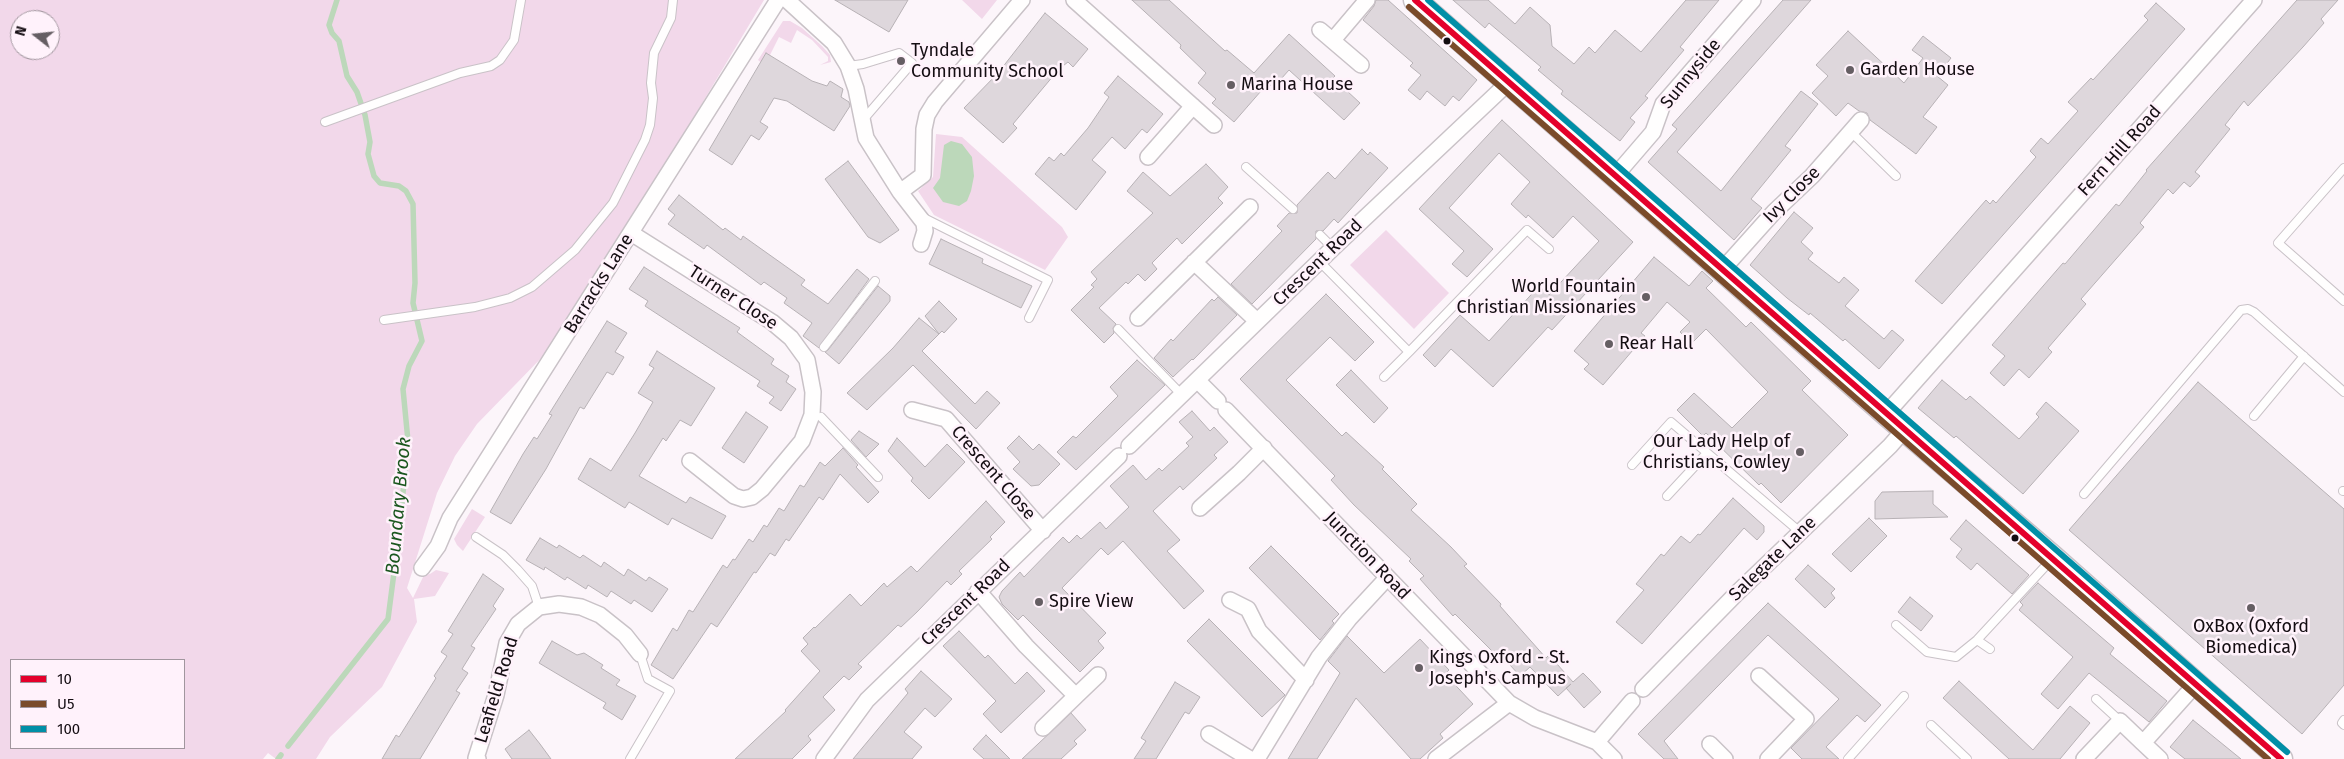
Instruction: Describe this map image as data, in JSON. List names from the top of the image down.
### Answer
{
  "streets": {
    "street": [
      "Sunnyside",
      "Fern Hill Road",
      "Ivy Close",
      "Crescent Road",
      "Barracks Lane",
      "Turner Close",
      "Crescent Close",
      "Junction Road",
      "Salegate Lane",
      "Leafield Road"
    ]
  },
  "crossings": [
    ["Crescent Road", "Crescent Close"],
    ["Crescent Road", "Junction Road"],
    ["Barracks Lane", "Turner Close"]
  ],
  "water": ["Boundary Brook"],
  "places": [
    "Tyndale Community School",
    "Garden House",
    "Marina House",
    "World Fountain Christian Missionaries",
    "Rear Hall",
    "Our Lady Help of Christians, Cowley",
    "Spire View",
    "OxBox (Oxford Biomedica)",
    "Kings Oxford - St. Joseph's Campus"
  ],
  "lines": ["transit line 10", "transit line 100", "transit line U5"],
  "legend": ["10", "U5", "100"],
  "north": "left"
}
